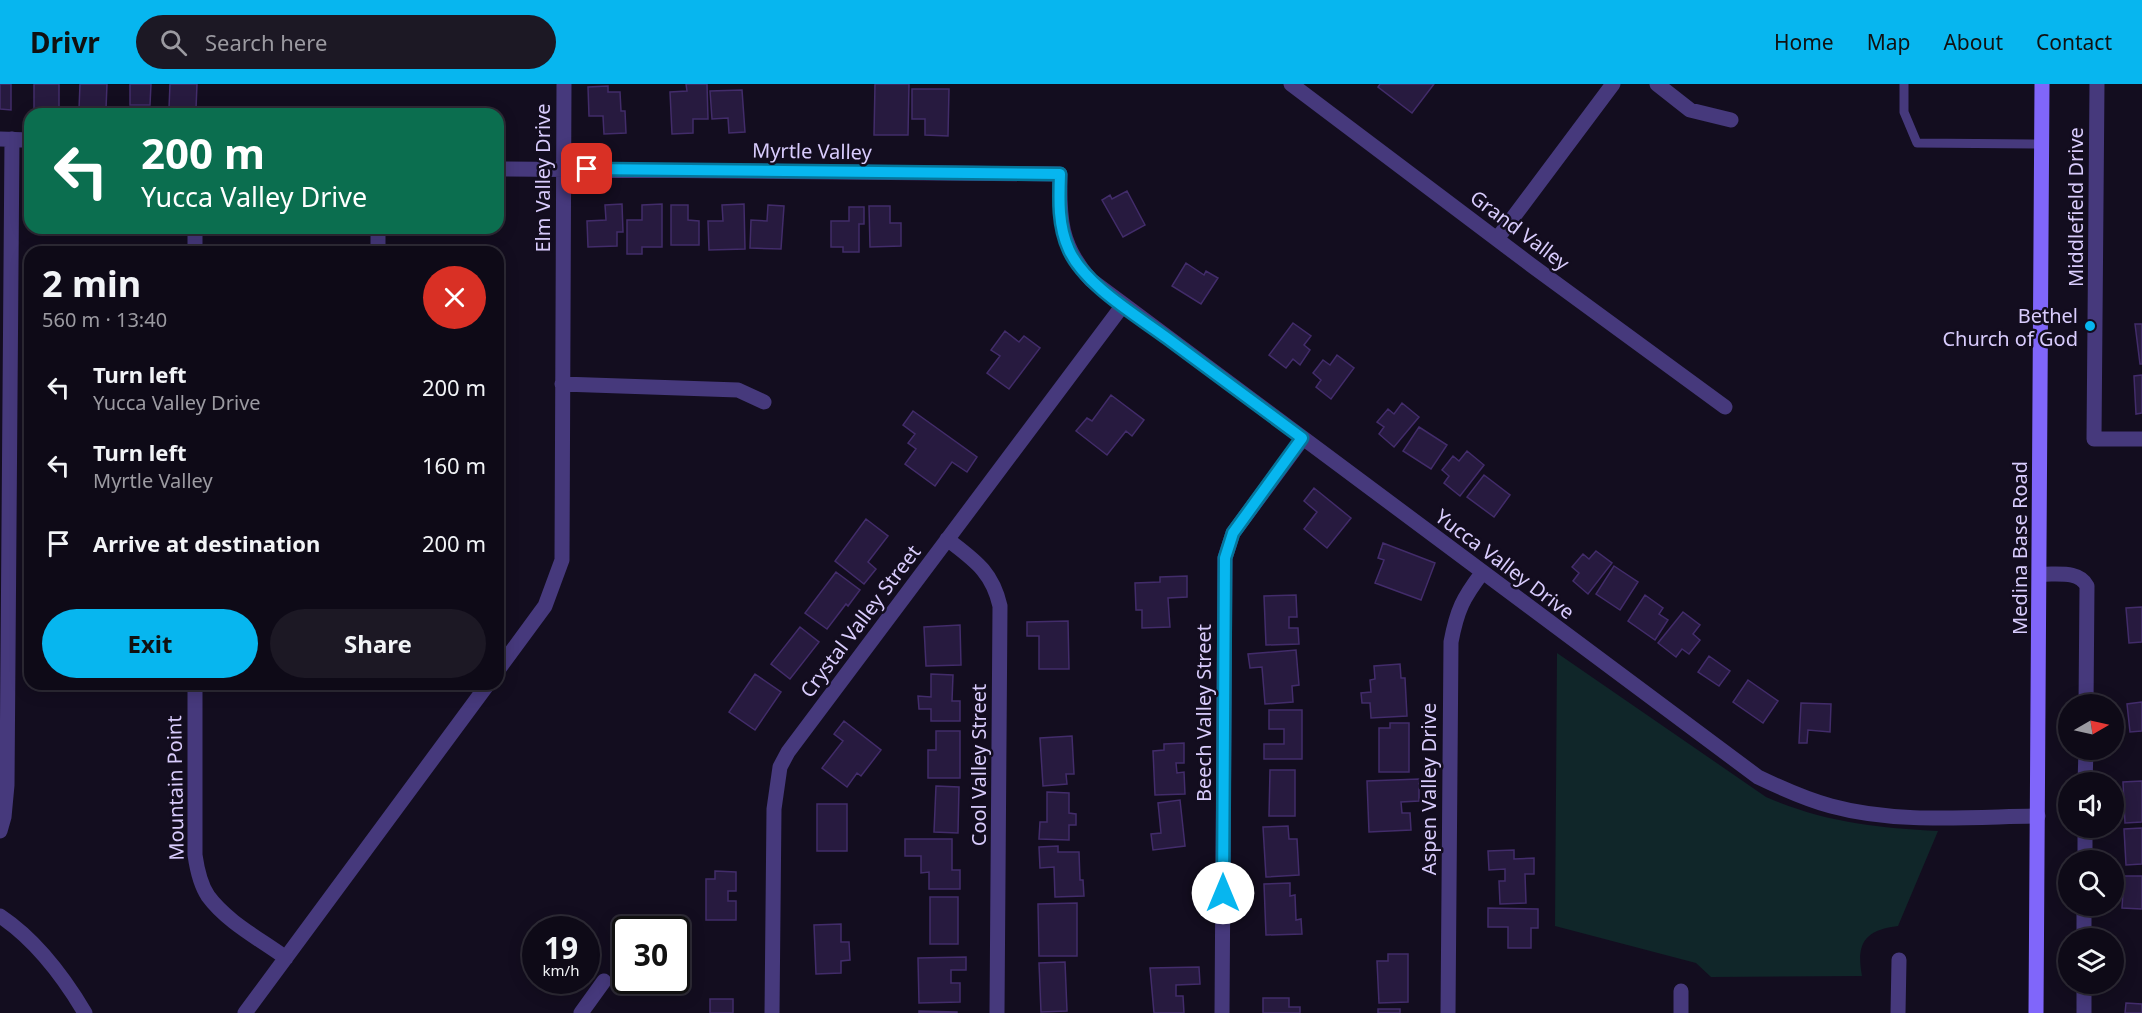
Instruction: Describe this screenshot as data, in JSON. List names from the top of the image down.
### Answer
{
  "streets": {
    "street": [
      "Myrtle Valley",
      "Elm Valley Drive",
      "Middlefield Drive",
      "Grand Valley",
      "Medina Base Road",
      "Yucca Valley Drive",
      "Crystal Valley Street",
      "Beech Valley Street",
      "Cool Valley Street",
      "Mountain Point",
      "Aspen Valley Drive"
    ]
  },
  "crossings": [
    ["Myrtle Valley", "Elm Valley Drive"],
    ["Myrtle Valley", "Yucca Valley Drive"],
    ["Medina Base Road", "Yucca Valley Drive"],
    ["Yucca Valley Drive", "Crystal Valley Street"],
    ["Yucca Valley Drive", "Beech Valley Street"],
    ["Yucca Valley Drive", "Aspen Valley Drive"],
    ["Crystal Valley Street", "Cool Valley Street"]
  ],
  "places": ["Bethel Church of God"],
  "north": "right",
  "page": {
    "header": "Drivr",
    "search": "Search here",
    "nav": [
      "Home",
      "Map",
      "About",
      "Contact"
    ],
    "turn": ["200 m", "Yucca Valley Drive"],
    "heading": ["2 min", "560 m · 13:40"],
    "list": [
      {
        "name": "Turn left",
        "note": "Yucca Valley Drive",
        "value": "200 m"
      },
      {
        "name": "Turn left",
        "note": "Myrtle Valley",
        "value": "160 m"
      },
      {
        "name": "Arrive at destination",
        "value": "200 m"
      }
    ],
    "buttons": ["Exit", "Share"],
    "speed": "19 km/h",
    "limit": "30"
  }
}
